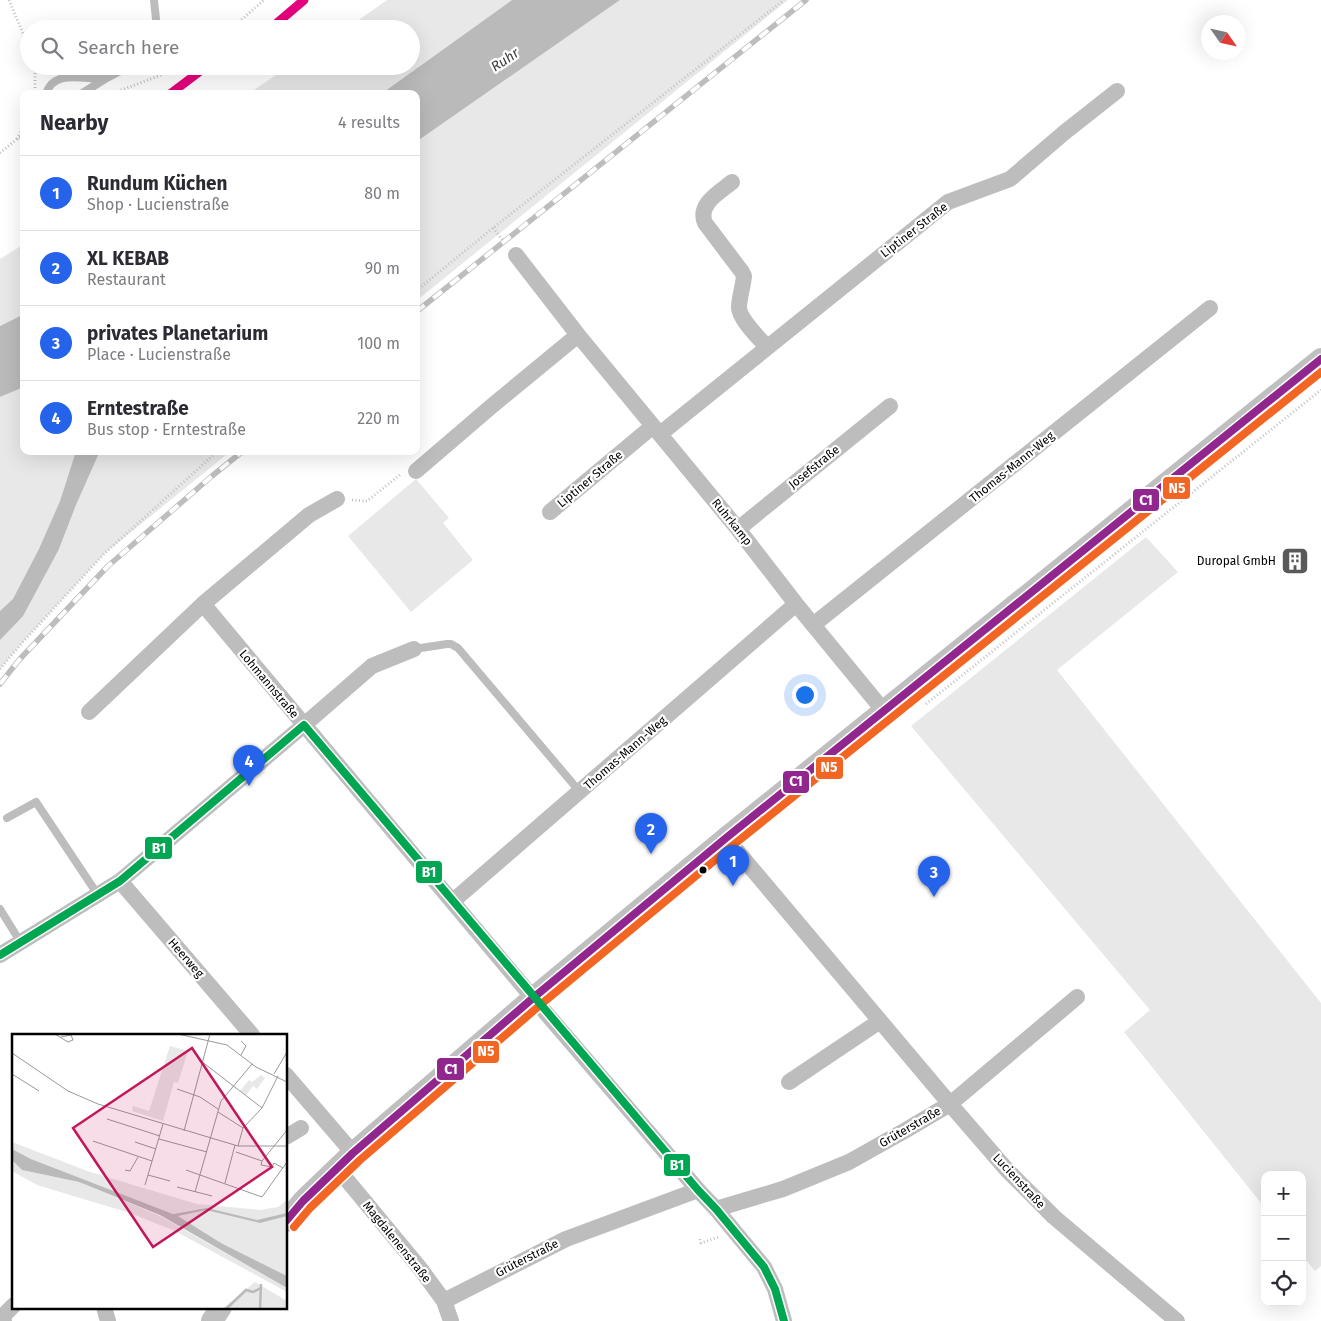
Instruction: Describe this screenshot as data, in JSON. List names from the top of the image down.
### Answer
{
  "streets": {
    "street": [
      "Liptiner Straße",
      "Josefstraße",
      "Thomas-Mann-Weg",
      "Ruhrkamp",
      "Lohmannstraße",
      "Heerweg",
      "Grüterstraße",
      "Lucienstraße",
      "Magdalenenstraße"
    ]
  },
  "crossings": [
    ["Liptiner Straße", "Ruhrkamp"],
    ["Josefstraße", "Ruhrkamp"],
    ["Thomas-Mann-Weg", "Ruhrkamp"],
    ["Thomas-Mann-Weg", "Lohmannstraße"],
    ["Lohmannstraße", "Grüterstraße"],
    ["Grüterstraße", "Lucienstraße"],
    ["Grüterstraße", "Magdalenenstraße"]
  ],
  "water": ["Ruhr"],
  "places": {
    "building": ["Duropal GmbH"]
  },
  "lines": ["transit line C1", "transit line N5", "transit line B1"],
  "north": "bottom right",
  "page": {
    "search": "Search here",
    "heading": ["Nearby", "4 results"],
    "list": [
      {
        "mark": "1",
        "name": "Rundum Küchen",
        "note": "Shop · Lucienstraße",
        "value": "80 m"
      },
      {
        "mark": "2",
        "name": "XL KEBAB",
        "note": "Restaurant",
        "value": "90 m"
      },
      {
        "mark": "3",
        "name": "privates Planetarium",
        "note": "Place · Lucienstraße",
        "value": "100 m"
      },
      {
        "mark": "4",
        "name": "Erntestraße",
        "note": "Bus stop · Erntestraße",
        "value": "220 m"
      }
    ],
    "pins": [
      "4",
      "2",
      "1",
      "3"
    ],
    "map_buttons": ["+", "−"]
  }
}
